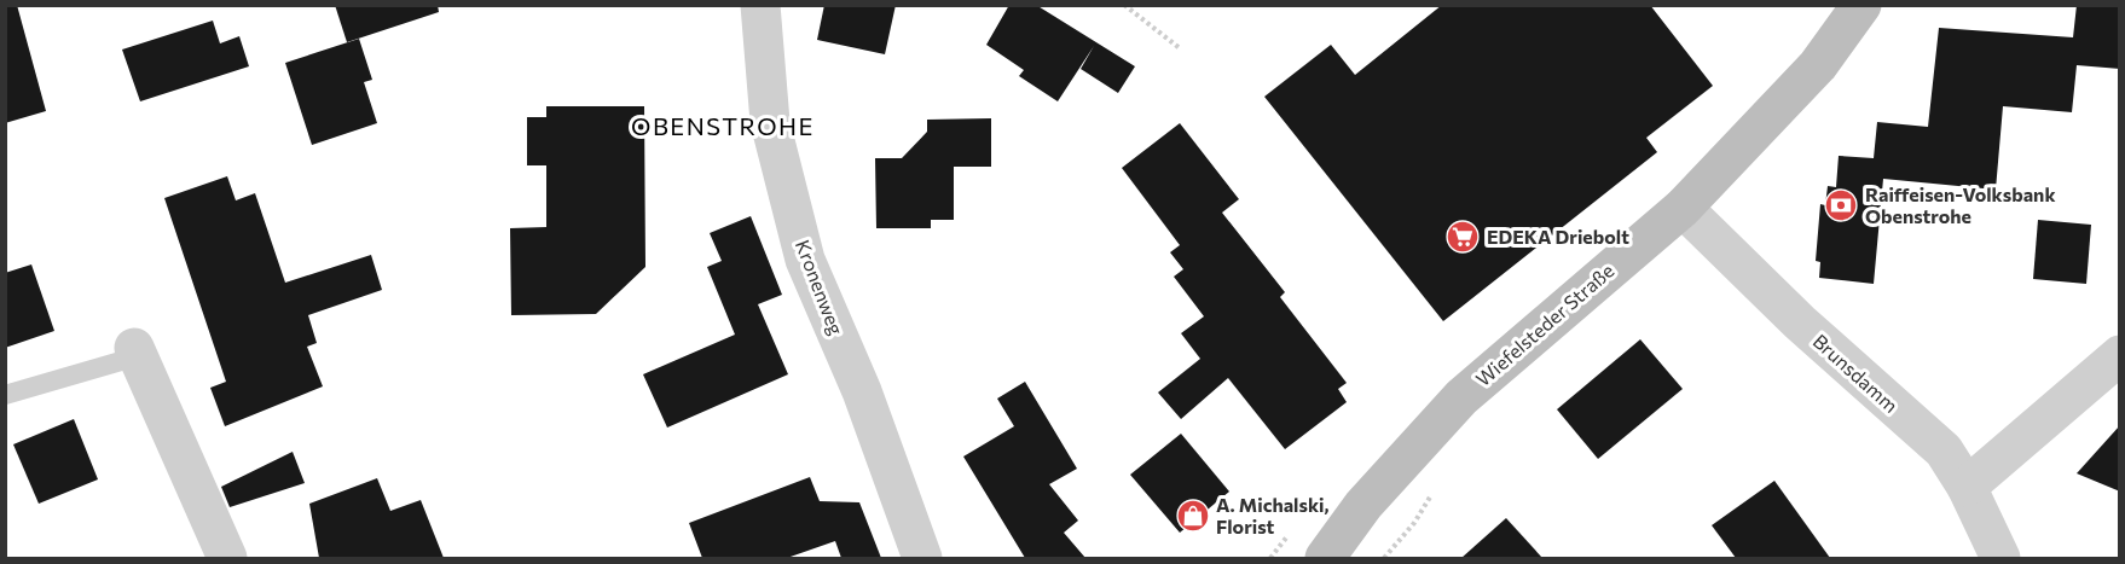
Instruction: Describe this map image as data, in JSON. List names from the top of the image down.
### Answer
{
  "streets": {
    "main road": ["Wiefelsteder Straße"],
    "street": ["Kronenweg", "Brunsdamm"]
  },
  "crossings": [
    ["Wiefelsteder Straße", "Brunsdamm"]
  ],
  "districts": ["OBENSTROHE"],
  "places": {
    "bank": ["Raiffeisen-Volksbank Obenstrohe"],
    "supermarket": ["EDEKA Driebolt"],
    "shop": ["A. Michalski, Florist"]
  }
}
